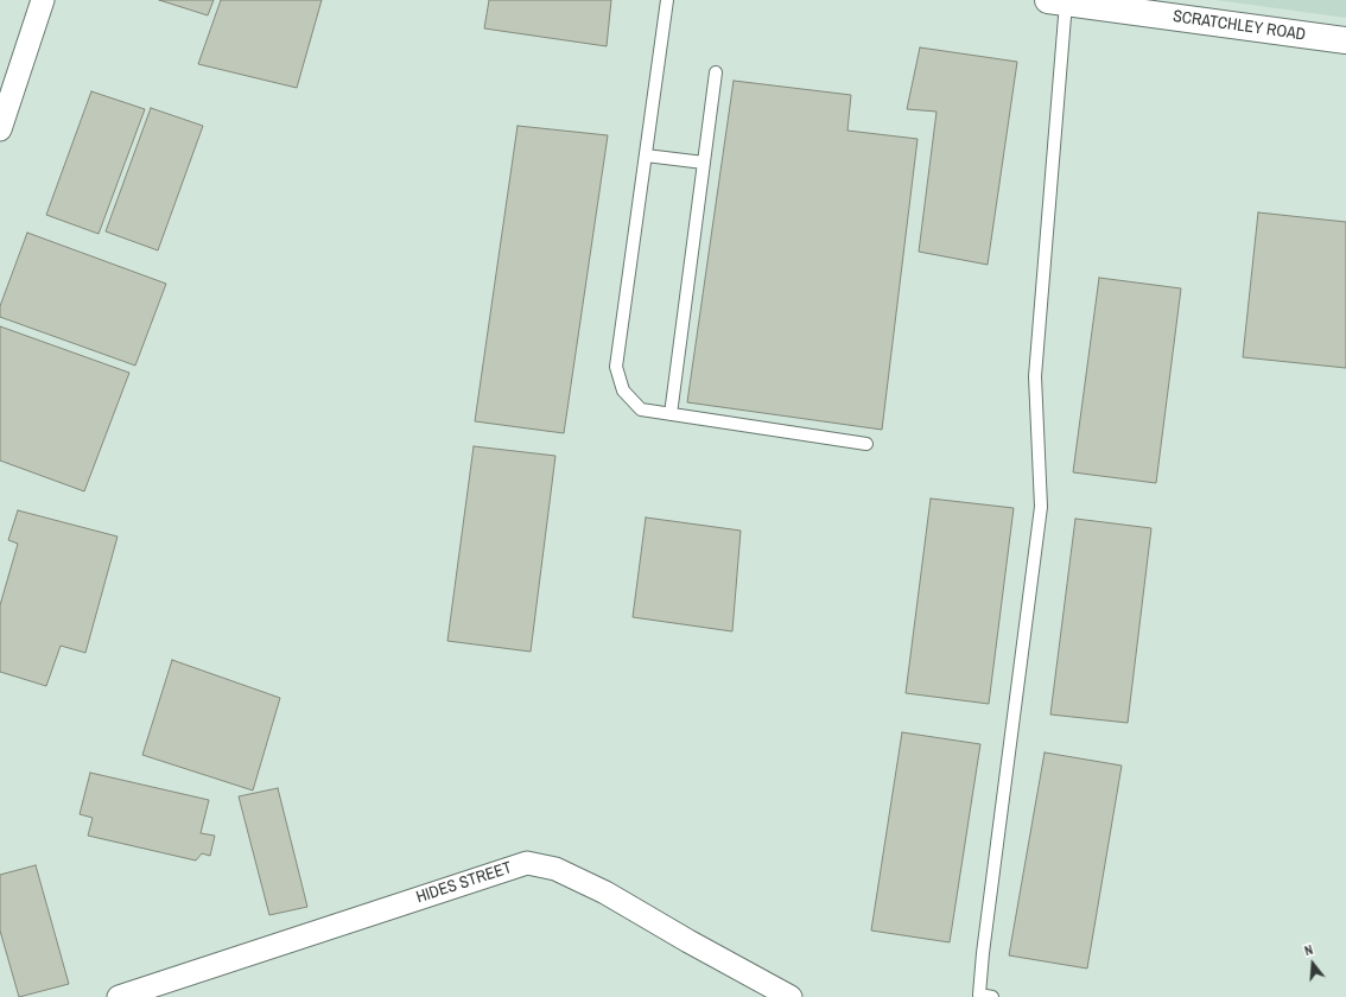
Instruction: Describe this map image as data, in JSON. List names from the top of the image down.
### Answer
{
  "streets": {
    "main road": ["SCRATCHLEY ROAD"],
    "street": ["HIDES STREET"]
  },
  "north": "top"
}
